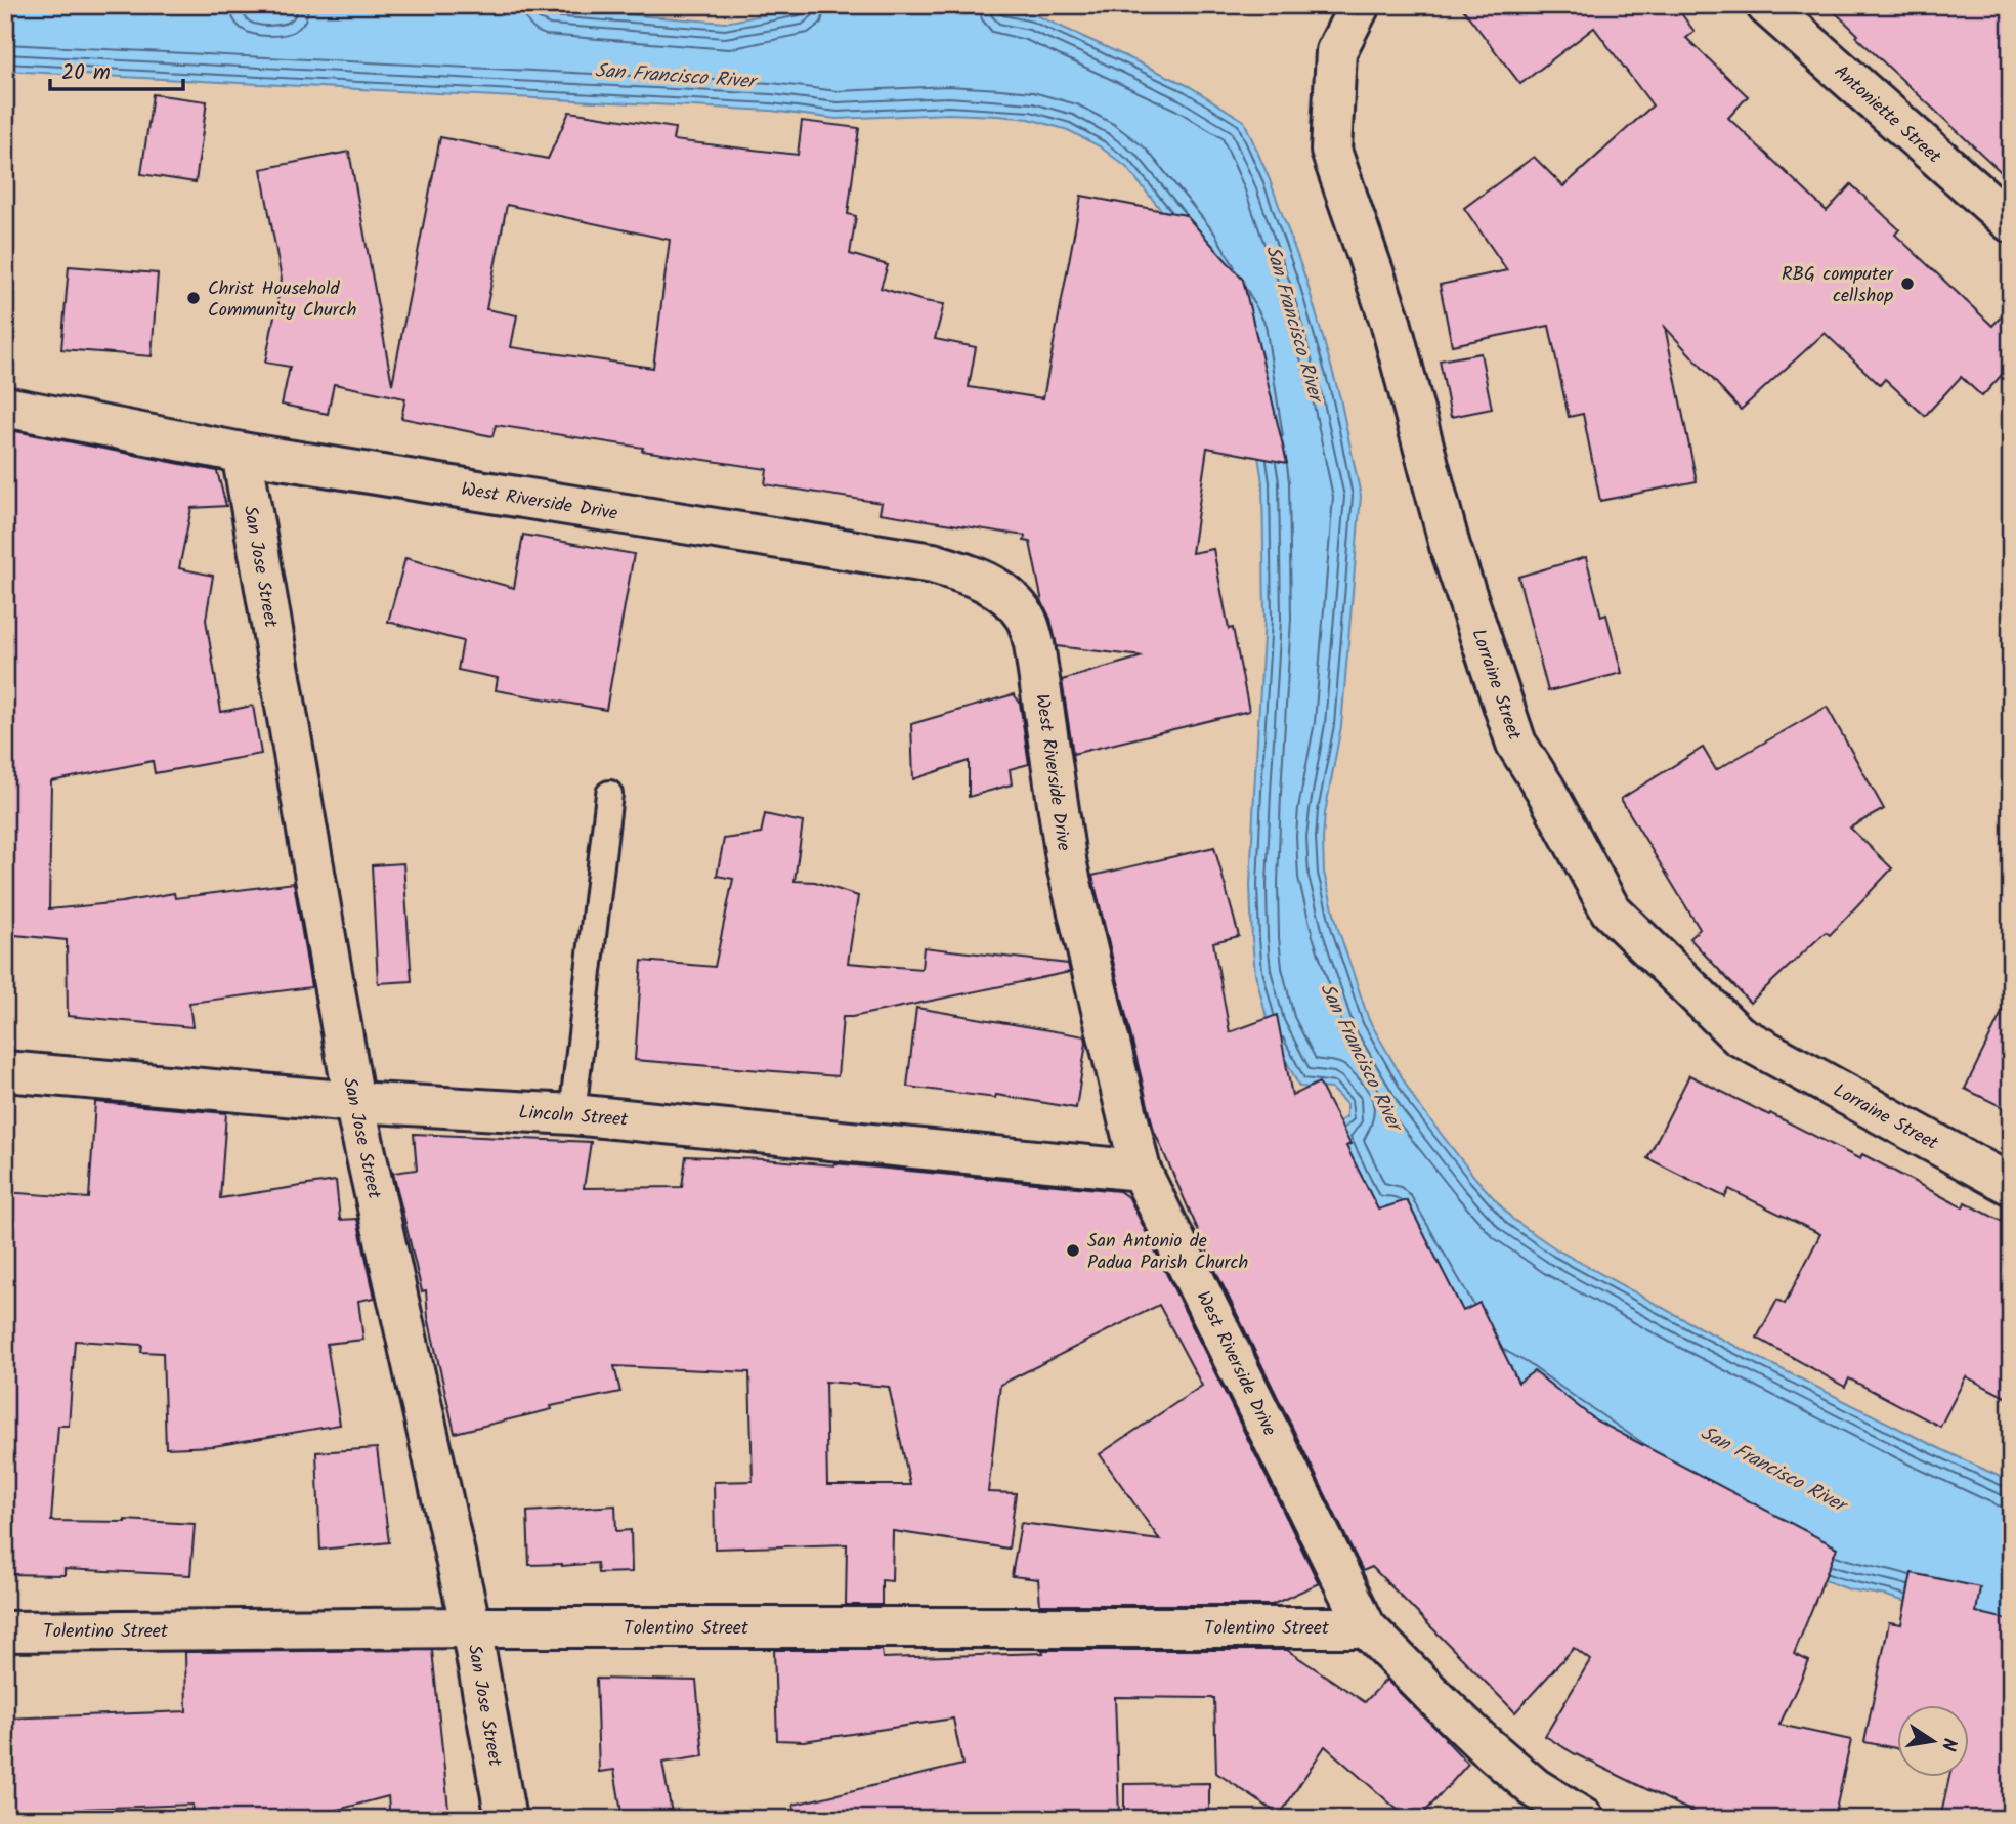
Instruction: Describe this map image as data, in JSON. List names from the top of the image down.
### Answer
{
  "streets": {
    "street": [
      "Antoniette Street",
      "West Riverside Drive",
      "San Jose Street",
      "Lorraine Street",
      "Lincoln Street",
      "Tolentino Street"
    ]
  },
  "crossings": [
    ["West Riverside Drive", "San Jose Street"],
    ["West Riverside Drive", "Lincoln Street"],
    ["West Riverside Drive", "Tolentino Street"],
    ["San Jose Street", "Lincoln Street"],
    ["San Jose Street", "Tolentino Street"]
  ],
  "water": ["San Francisco River"],
  "places": ["RBG computer cellshop", "Christ Household Community Church", "San Antonio de Padua Parish Church"],
  "scale_bar": "20 m",
  "north": "right"
}
